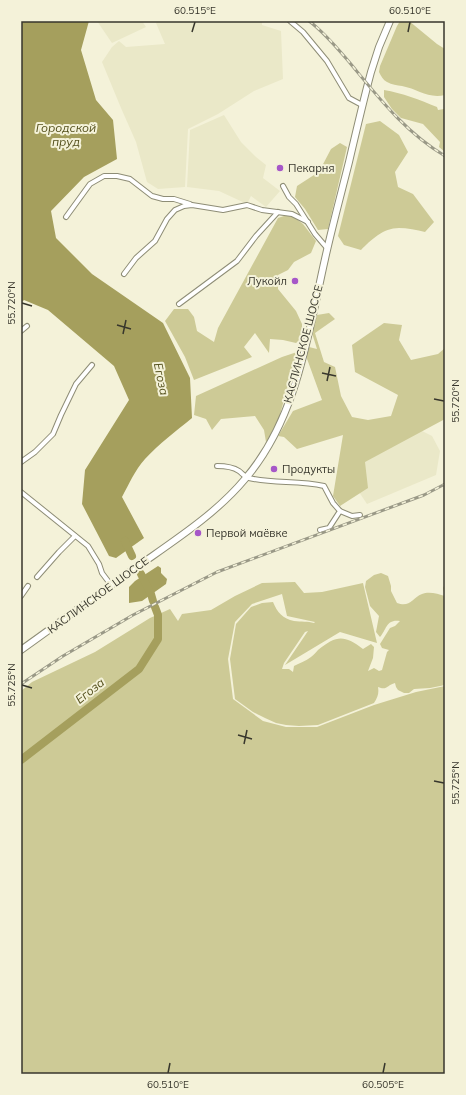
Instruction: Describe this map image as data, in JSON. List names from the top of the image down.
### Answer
{
  "streets": {
    "main road": ["КАСЛИНСКОЕ ШОССЕ"]
  },
  "water": ["Городской пруд", "Егоза"],
  "places": [
    "Пекарня",
    "Лукойл",
    "Продукты",
    "Первой маёвке"
  ],
  "coordinates": [
    "60.515°E",
    "60.510°E",
    "55.720°N",
    "55.725°N",
    "60.505°E"
  ]
}
